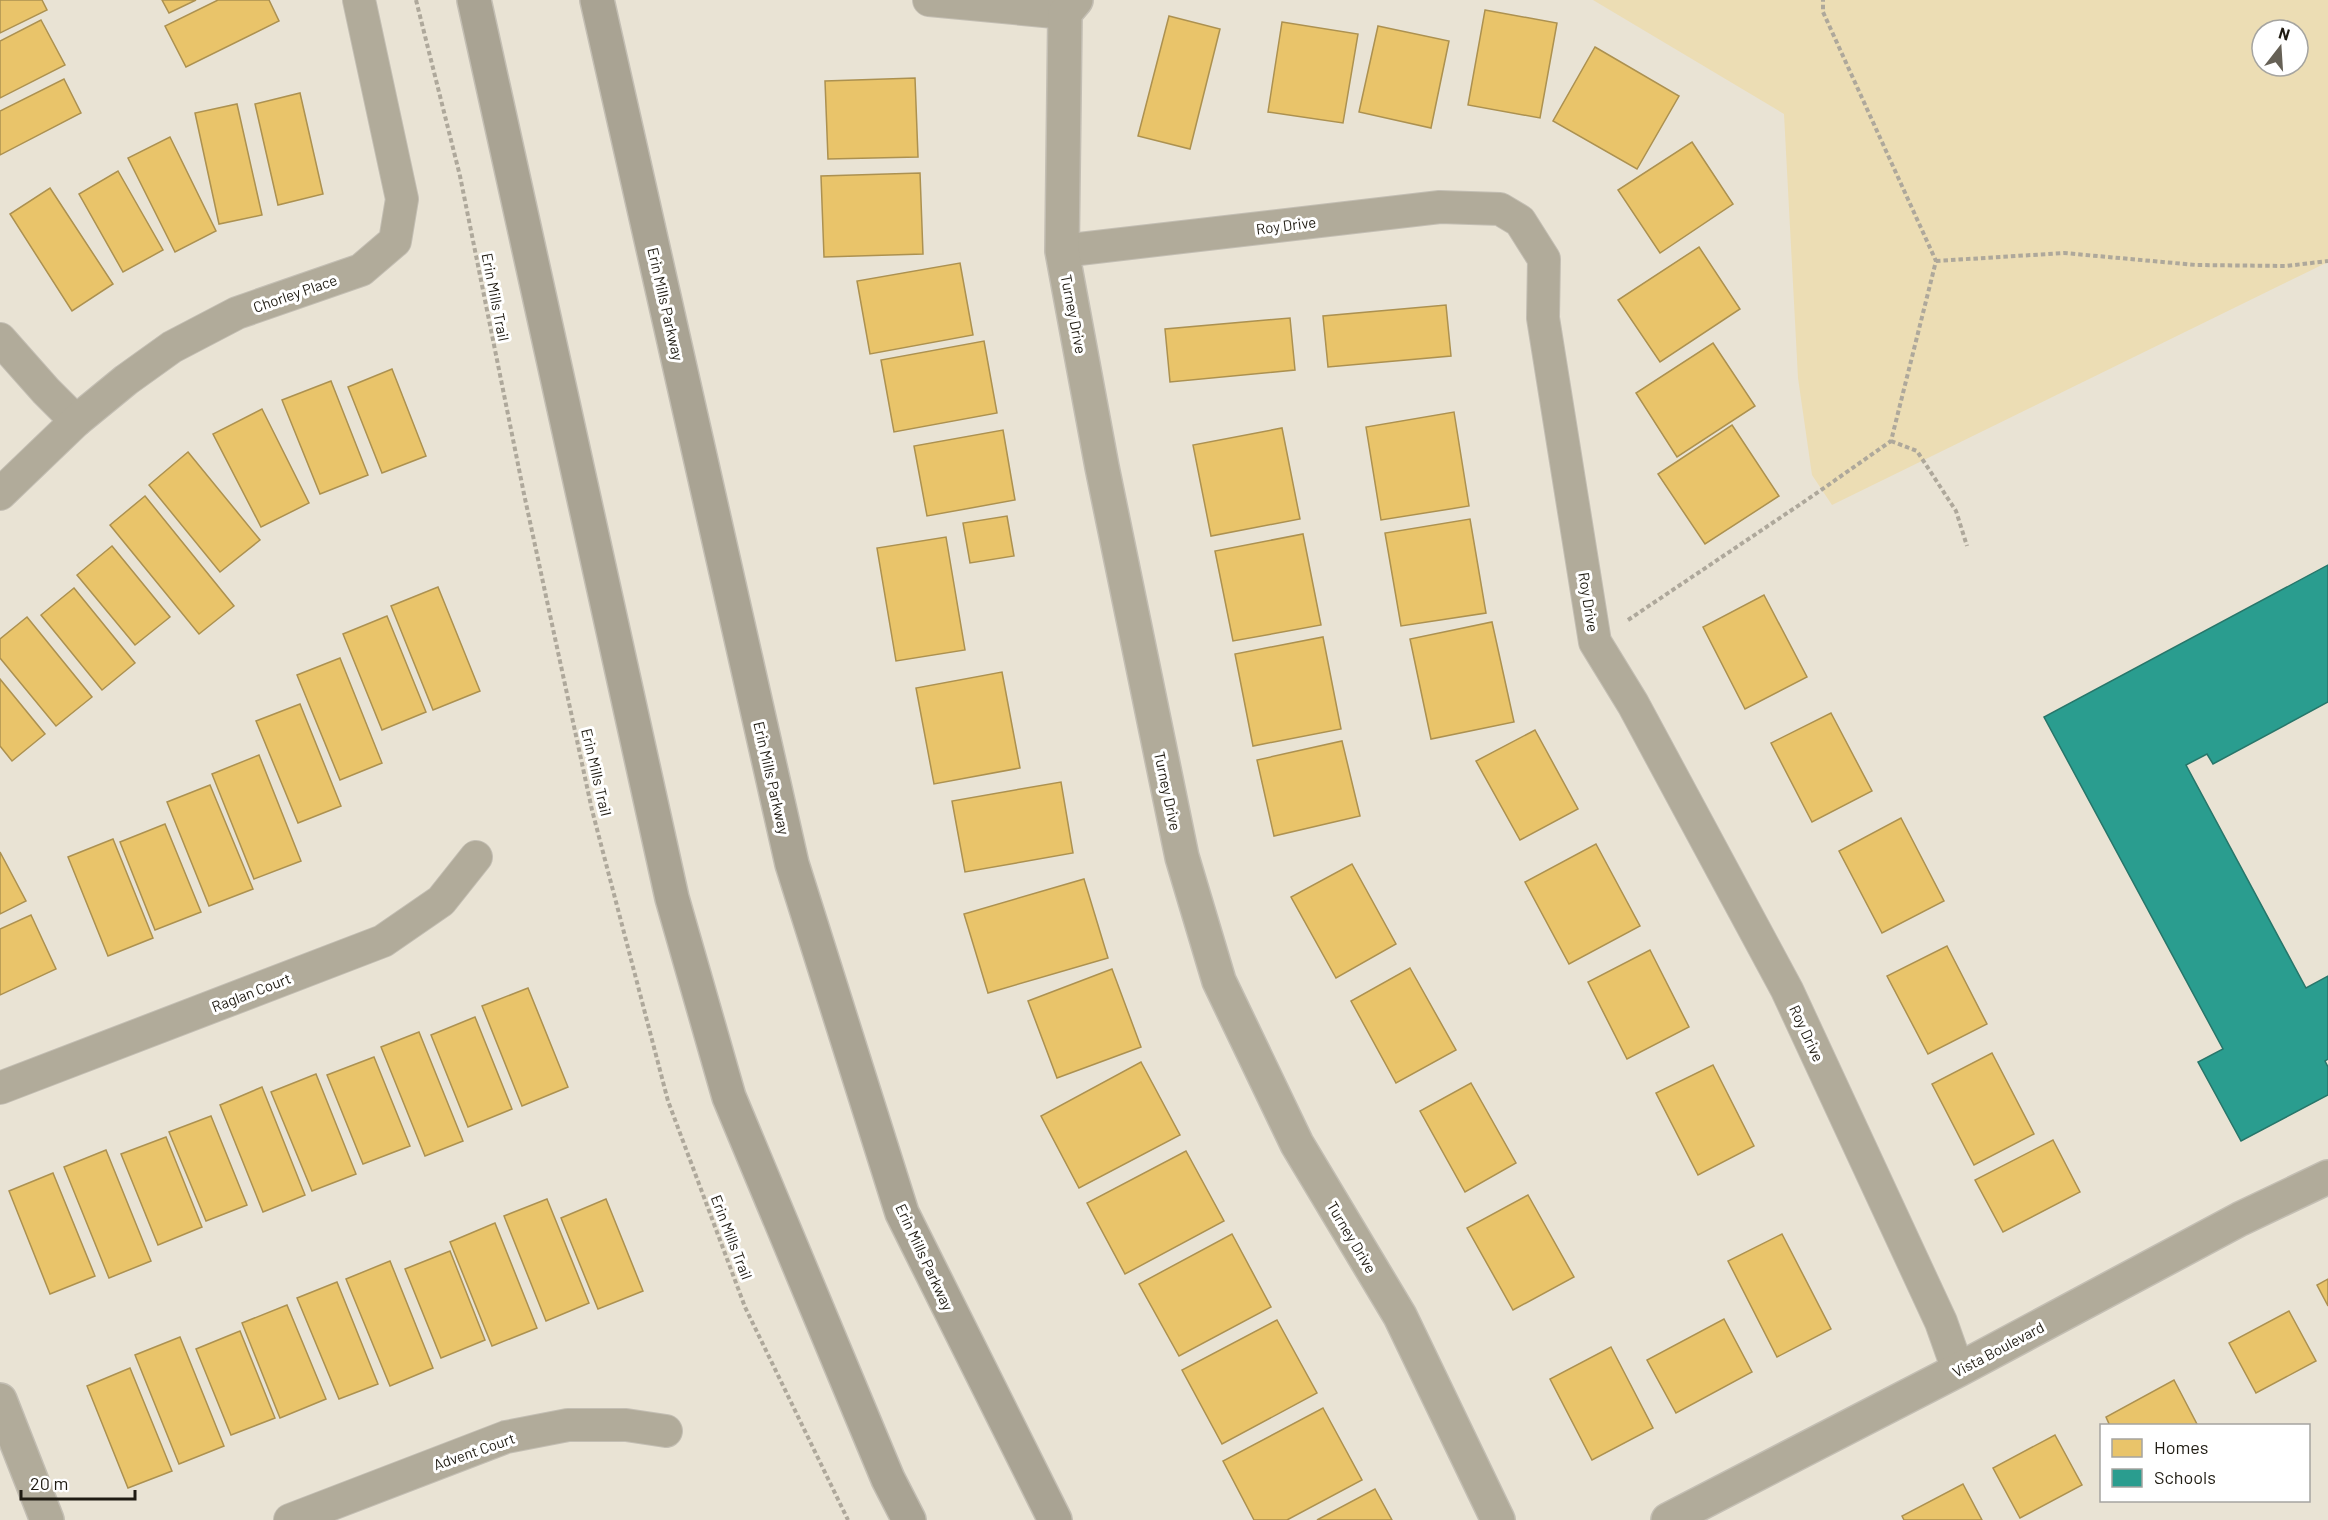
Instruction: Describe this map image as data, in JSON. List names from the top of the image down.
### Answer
{
  "streets": {
    "main road": ["Erin Mills Parkway"],
    "street": [
      "Roy Drive",
      "Chorley Place",
      "Turney Drive",
      "Raglan Court",
      "Vista Boulevard",
      "Advent Court"
    ],
    "path": ["Erin Mills Trail"]
  },
  "crossings": [
    ["Roy Drive", "Turney Drive"],
    ["Roy Drive", "Vista Boulevard"]
  ],
  "legend": ["Homes", "Schools"],
  "scale_bar": "20 m",
  "north": "top"
}
